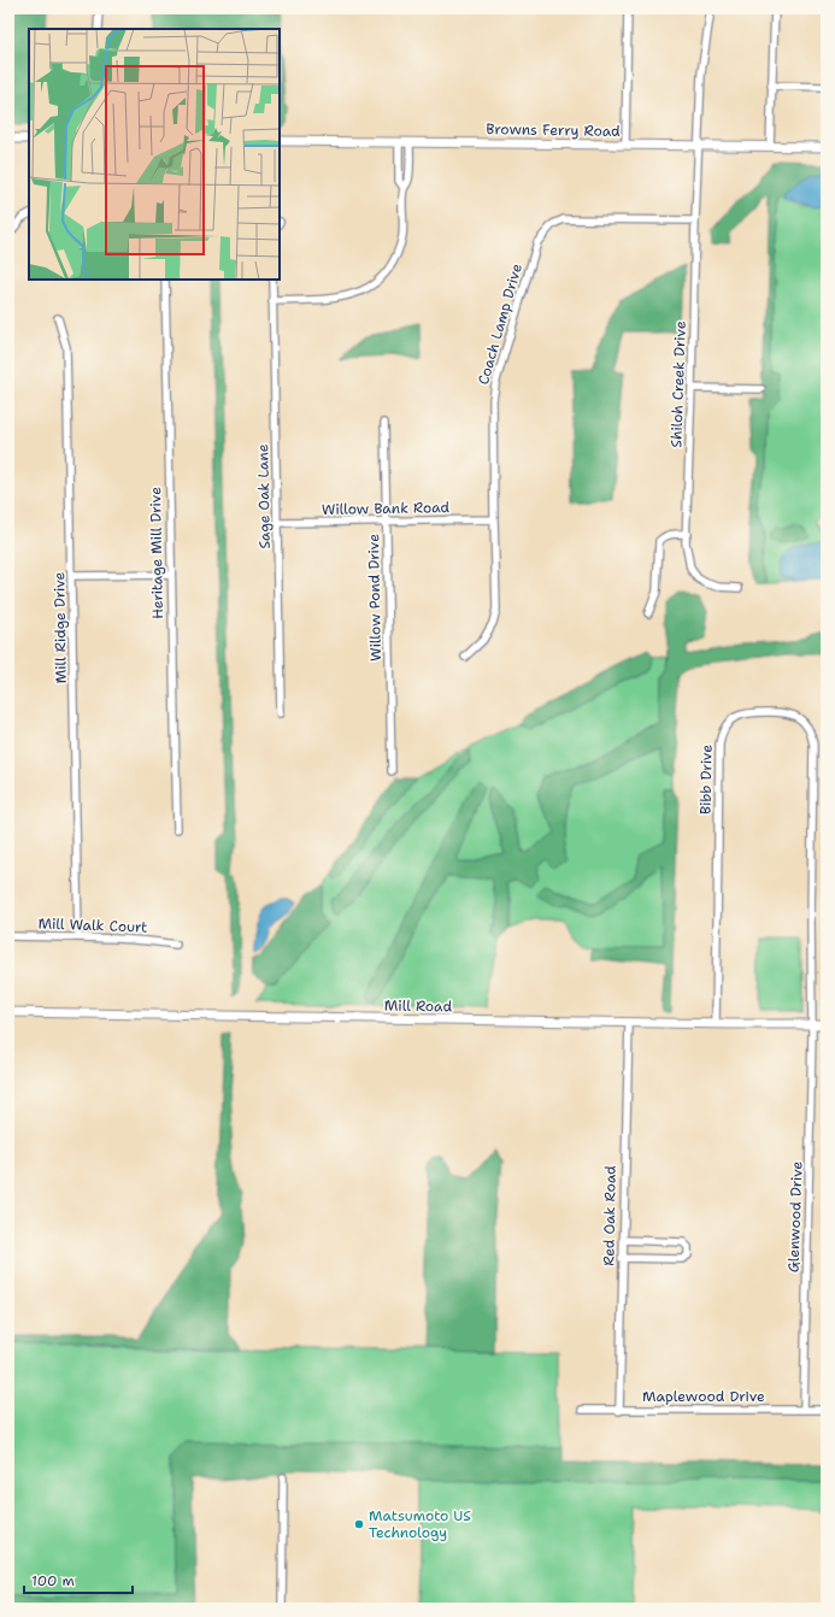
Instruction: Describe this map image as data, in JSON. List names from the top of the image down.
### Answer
{
  "streets": {
    "street": [
      "Browns Ferry Road",
      "Coach Lamp Drive",
      "Shiloh Creek Drive",
      "Sage Oak Lane",
      "Willow Bank Road",
      "Heritage Mill Drive",
      "Willow Pond Drive",
      "Mill Ridge Drive",
      "Bibb Drive",
      "Mill Walk Court",
      "Mill Road",
      "Red Oak Road",
      "Glenwood Drive",
      "Maplewood Drive"
    ]
  },
  "crossings": [
    ["Browns Ferry Road", "Shiloh Creek Drive"],
    ["Coach Lamp Drive", "Shiloh Creek Drive"],
    ["Coach Lamp Drive", "Willow Bank Road"],
    ["Sage Oak Lane", "Willow Bank Road"],
    ["Willow Bank Road", "Willow Pond Drive"],
    ["Mill Ridge Drive", "Mill Walk Court"],
    ["Bibb Drive", "Mill Road"],
    ["Bibb Drive", "Glenwood Drive"],
    ["Mill Road", "Red Oak Road"],
    ["Mill Road", "Glenwood Drive"],
    ["Red Oak Road", "Maplewood Drive"],
    ["Glenwood Drive", "Maplewood Drive"]
  ],
  "places": ["Matsumoto US Technology"],
  "scale_bar": "100 m"
}
